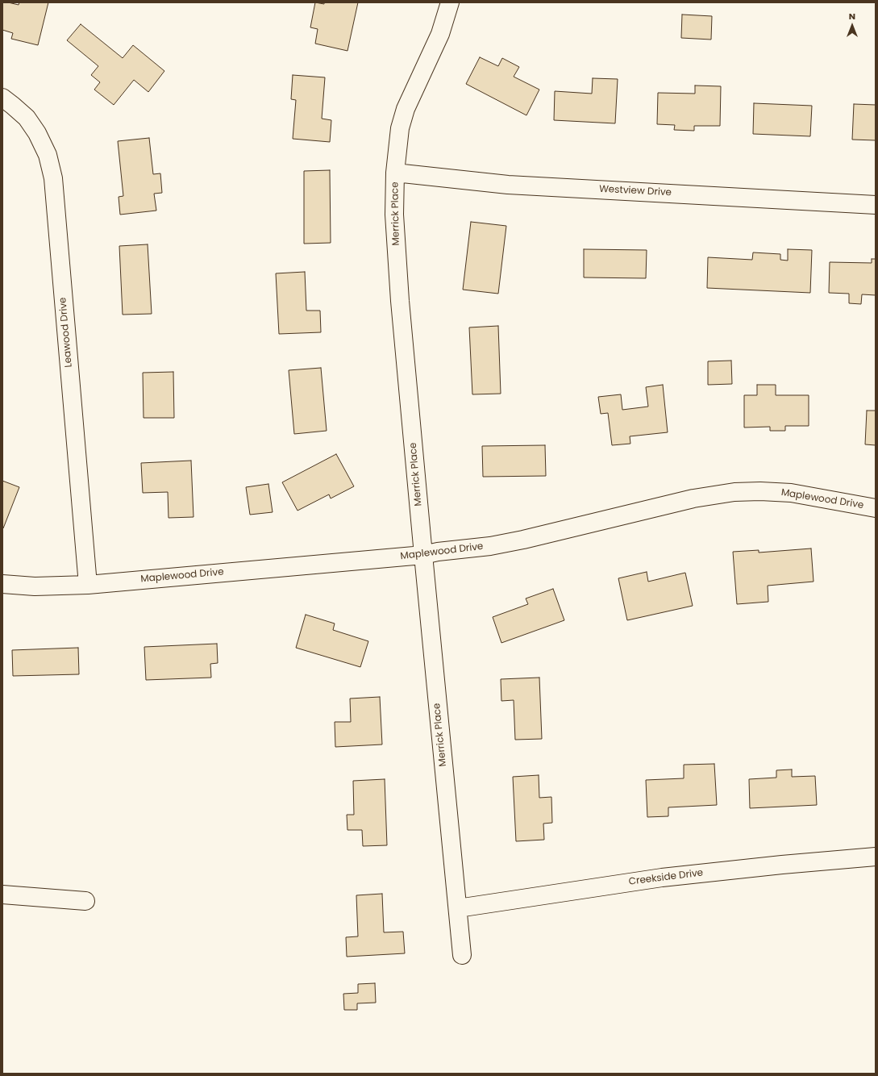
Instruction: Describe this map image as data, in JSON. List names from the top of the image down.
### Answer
{
  "streets": {
    "street": [
      "Westview Drive",
      "Merrick Place",
      "Leawood Drive",
      "Maplewood Drive",
      "Creekside Drive"
    ]
  },
  "crossings": [
    ["Westview Drive", "Merrick Place"],
    ["Merrick Place", "Maplewood Drive"],
    ["Merrick Place", "Creekside Drive"],
    ["Leawood Drive", "Maplewood Drive"]
  ],
  "north": "top"
}
